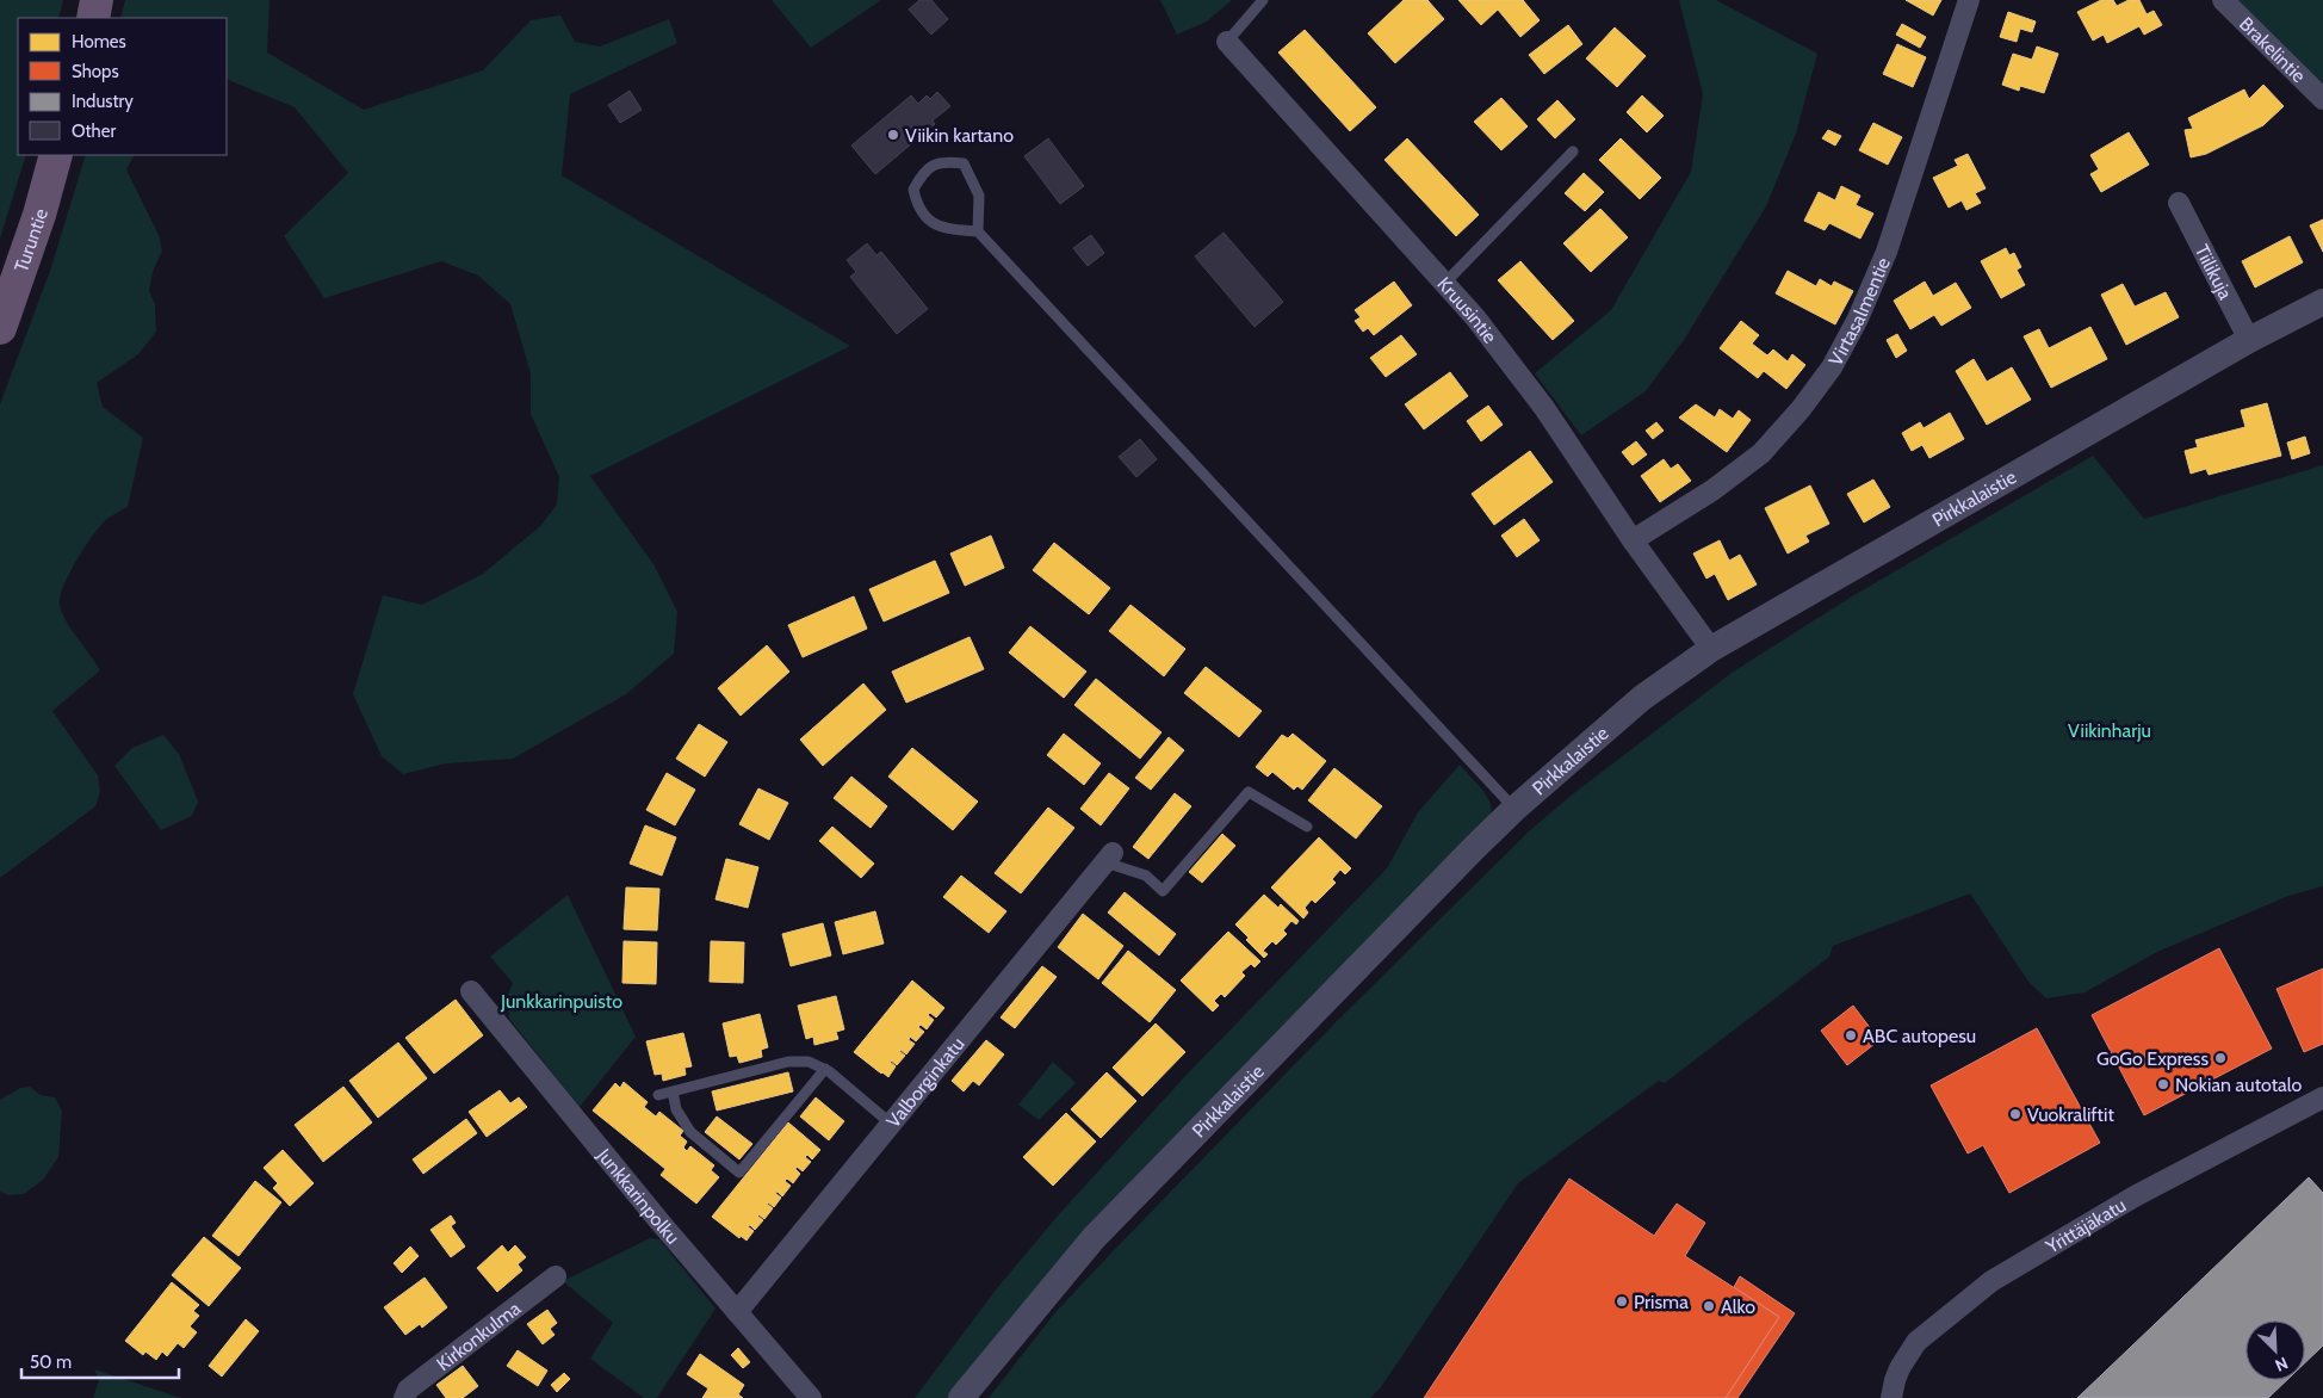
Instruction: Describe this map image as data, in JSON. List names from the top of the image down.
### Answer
{
  "streets": {
    "highway": ["Turuntie"],
    "street": [
      "Brakelintie",
      "Tiilikuja",
      "Virtasalmentie",
      "Kruusintie",
      "Pirkkalaistie",
      "Valborginkatu",
      "Junkkarinpolku",
      "Yrittäjäkatu",
      "Kirkonkulma"
    ]
  },
  "crossings": [
    ["Tiilikuja", "Pirkkalaistie"],
    ["Virtasalmentie", "Kruusintie"],
    ["Kruusintie", "Pirkkalaistie"],
    ["Valborginkatu", "Junkkarinpolku"]
  ],
  "parks": ["Viikinharju", "Junkkarinpuisto"],
  "places": [
    "Viikin kartano",
    "ABC autopesu",
    "GoGo Express",
    "Nokian autotalo",
    "Vuokraliftit",
    "Prisma",
    "Alko"
  ],
  "legend": [
    "Homes",
    "Shops",
    "Industry",
    "Other"
  ],
  "scale_bar": "50 m",
  "north": "bottom right"
}
